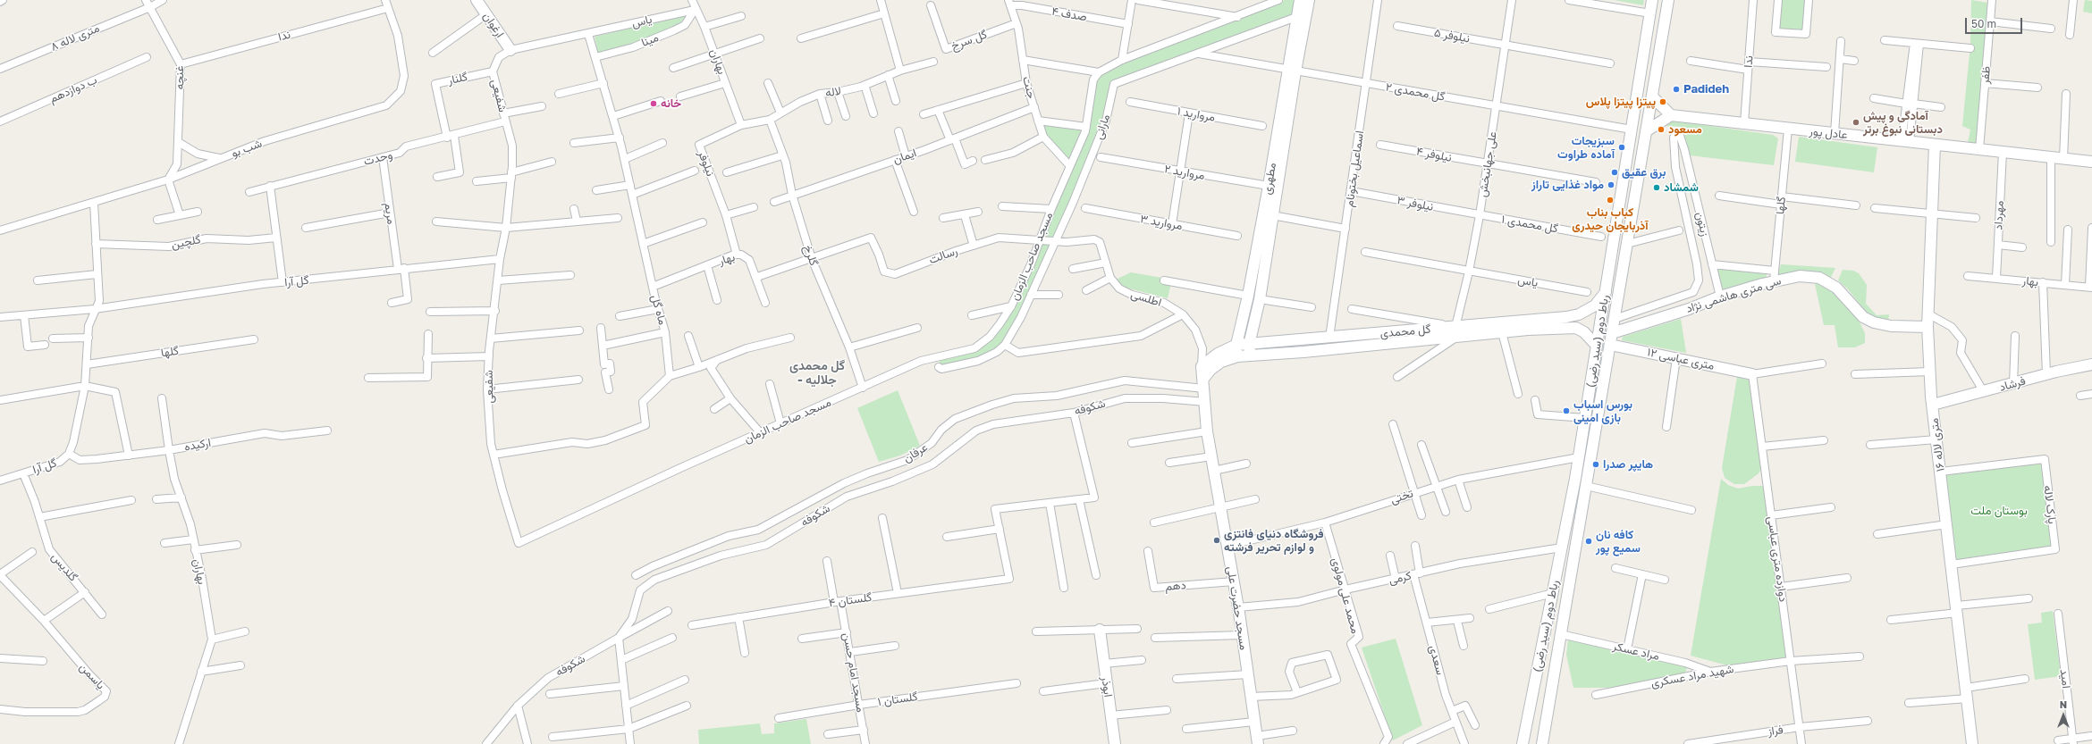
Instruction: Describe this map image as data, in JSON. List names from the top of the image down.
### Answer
{
  "streets": {
    "street": [
      "صدف ۴",
      "یاس",
      "ارغوان",
      "ندا",
      "نیلوفر ۵",
      "۸ متری لاله",
      "مینا",
      "گل سرخ",
      "بهاران",
      "ظفر",
      "غنچه",
      "گلنار",
      "جنت",
      "ب دوازدهم",
      "لاله",
      "گل محمدی ۲",
      "شفیعی",
      "مروارید ۱",
      "مارانی",
      "عادل پور",
      "شب بو",
      "نیلوفر ۴",
      "ایمان",
      "وحدت",
      "نیلوفر",
      "علی جهانبخش",
      "اسماعیل بختونام",
      "مروارید ۲",
      "مطهری",
      "نیلوفر ۳",
      "گلها",
      "مریم",
      "مهرداد",
      "مروارید ۳",
      "گل محمدی ۱",
      "زیتون",
      "گلچین",
      "گلرخ",
      "رسالت",
      "مسجد صاحب الزمان",
      "بهار",
      "گل آرا",
      "سی متری هاشمی نژاد",
      "اطلسی",
      "ماه گل",
      "گل محمدی",
      "رباط دوم (سید رضی)",
      "۱۲ متری عباسی",
      "فرشاد",
      "شکوفه",
      "ارکیده",
      "۱۶ متری لاله",
      "عرفان",
      "تختی",
      "پارک لاله",
      "دوازده متری عباسی",
      "گلدیس",
      "کرمی",
      "دهم",
      "محمد علی مولوی",
      "گلستان ۴",
      "مسجد حضرت علی",
      "مراد عسکر",
      "سعدی",
      "مسجد امام حسن",
      "یاسمن",
      "شهید مراد عسکری",
      "امید",
      "ابوذر",
      "گلستان ۱",
      "فراز"
    ]
  },
  "crossings": [
    ["صدف ۴", "جنت"],
    ["یاس", "مینا"],
    ["یاس", "بهاران"],
    ["یاس", "شفیعی"],
    ["یاس", "علی جهانبخش"],
    ["یاس", "ماه گل"],
    ["ارغوان", "شفیعی"],
    ["ندا", "غنچه"],
    ["ندا", "عادل پور"],
    ["ندا", "شب بو"],
    ["نیلوفر ۵", "علی جهانبخش"],
    ["۸ متری لاله", "غنچه"],
    ["مینا", "بهاران"],
    ["مینا", "ماه گل"],
    ["گل سرخ", "جنت"],
    ["بهاران", "نیلوفر"],
    ["بهاران", "ارکیده"],
    ["ظفر", "عادل پور"],
    ["غنچه", "شب بو"],
    ["گلنار", "شفیعی"],
    ["گلنار", "وحدت"],
    ["جنت", "ایمان"],
    ["جنت", "مسجد صاحب الزمان"],
    ["لاله", "نیلوفر"],
    ["لاله", "گلرخ"],
    ["گل محمدی ۲", "مارانی"],
    ["گل محمدی ۲", "علی جهانبخش"],
    ["گل محمدی ۲", "اسماعیل بختونام"],
    ["گل محمدی ۲", "مطهری"],
    ["گل محمدی ۲", "رباط دوم (سید رضی)"],
    ["شفیعی", "وحدت"],
    ["شفیعی", "مسجد صاحب الزمان"],
    ["شفیعی", "گل آرا"],
    ["شفیعی", "ماه گل"],
    ["مارانی", "مطهری"],
    ["مارانی", "اطلسی"],
    ["عادل پور", "گلها"],
    ["عادل پور", "مهرداد"],
    ["عادل پور", "۱۶ متری لاله"],
    ["شب بو", "گل آرا"],
    ["نیلوفر ۴", "علی جهانبخش"],
    ["ایمان", "گلرخ"],
    ["وحدت", "مریم"],
    ["نیلوفر", "گلرخ"],
    ["نیلوفر", "بهار"],
    ["علی جهانبخش", "نیلوفر ۳"],
    ["علی جهانبخش", "گل محمدی ۱"],
    ["علی جهانبخش", "گل محمدی"],
    ["اسماعیل بختونام", "نیلوفر ۳"],
    ["اسماعیل بختونام", "گل محمدی"],
    ["مروارید ۲", "مطهری"],
    ["مطهری", "گل محمدی"],
    ["نیلوفر ۳", "گل محمدی ۱"],
    ["گلها", "گل آرا"],
    ["گلها", "سی متری هاشمی نژاد"],
    ["مریم", "گل آرا"],
    ["مهرداد", "بهار"],
    ["زیتون", "سی متری هاشمی نژاد"],
    ["زیتون", "رباط دوم (سید رضی)"],
    ["گلچین", "گل آرا"],
    ["گلرخ", "رسالت"],
    ["گلرخ", "مسجد صاحب الزمان"],
    ["رسالت", "مسجد صاحب الزمان"],
    ["رسالت", "اطلسی"],
    ["مسجد صاحب الزمان", "اطلسی"],
    ["بهار", "ماه گل"],
    ["گل آرا", "ارکیده"],
    ["گل آرا", "گلدیس"],
    ["سی متری هاشمی نژاد", "رباط دوم (سید رضی)"],
    ["سی متری هاشمی نژاد", "۱۶ متری لاله"],
    ["اطلسی", "گل محمدی"],
    ["اطلسی", "مسجد حضرت علی"],
    ["گل محمدی", "رباط دوم (سید رضی)"],
    ["گل محمدی", "عرفان"],
    ["گل محمدی", "مسجد حضرت علی"],
    ["رباط دوم (سید رضی)", "۱۲ متری عباسی"],
    ["رباط دوم (سید رضی)", "تختی"],
    ["رباط دوم (سید رضی)", "کرمی"],
    ["رباط دوم (سید رضی)", "مراد عسکر"],
    ["۱۲ متری عباسی", "دوازده متری عباسی"],
    ["فرشاد", "۱۶ متری لاله"],
    ["شکوفه", "مسجد حضرت علی"],
    ["۱۶ متری لاله", "پارک لاله"],
    ["عرفان", "مسجد حضرت علی"],
    ["تختی", "محمد علی مولوی"],
    ["تختی", "مسجد حضرت علی"],
    ["دوازده متری عباسی", "شهید مراد عسکری"],
    ["دوازده متری عباسی", "فراز"],
    ["کرمی", "محمد علی مولوی"],
    ["کرمی", "مسجد حضرت علی"],
    ["کرمی", "سعدی"],
    ["دهم", "مسجد حضرت علی"],
    ["گلستان ۴", "مسجد امام حسن"],
    ["مراد عسکر", "شهید مراد عسکری"],
    ["مسجد امام حسن", "گلستان ۱"]
  ],
  "districts": ["گل محمدی - جلالیه"],
  "parks": ["بوستان ملت"],
  "places": [
    "Padideh",
    "پیتزا پیتزا پلاس",
    "خانه",
    "آمادگی و پیش دبستانی نبوغ برتر",
    "مسعود",
    "سبزیجات آماده طراوت",
    "برق عقیق",
    "مواد غذایی تاراز",
    "شمشاد",
    "کباب بناب آذربایجان حیدری",
    "بورس اسباب بازی امینی",
    "هایپر صدرا",
    "فروشگاه دنیای فانتزی و لوازم تحریر فرشته",
    "کافه نان سمیع پور"
  ],
  "scale_bar": "50 m",
  "north": "top"
}
